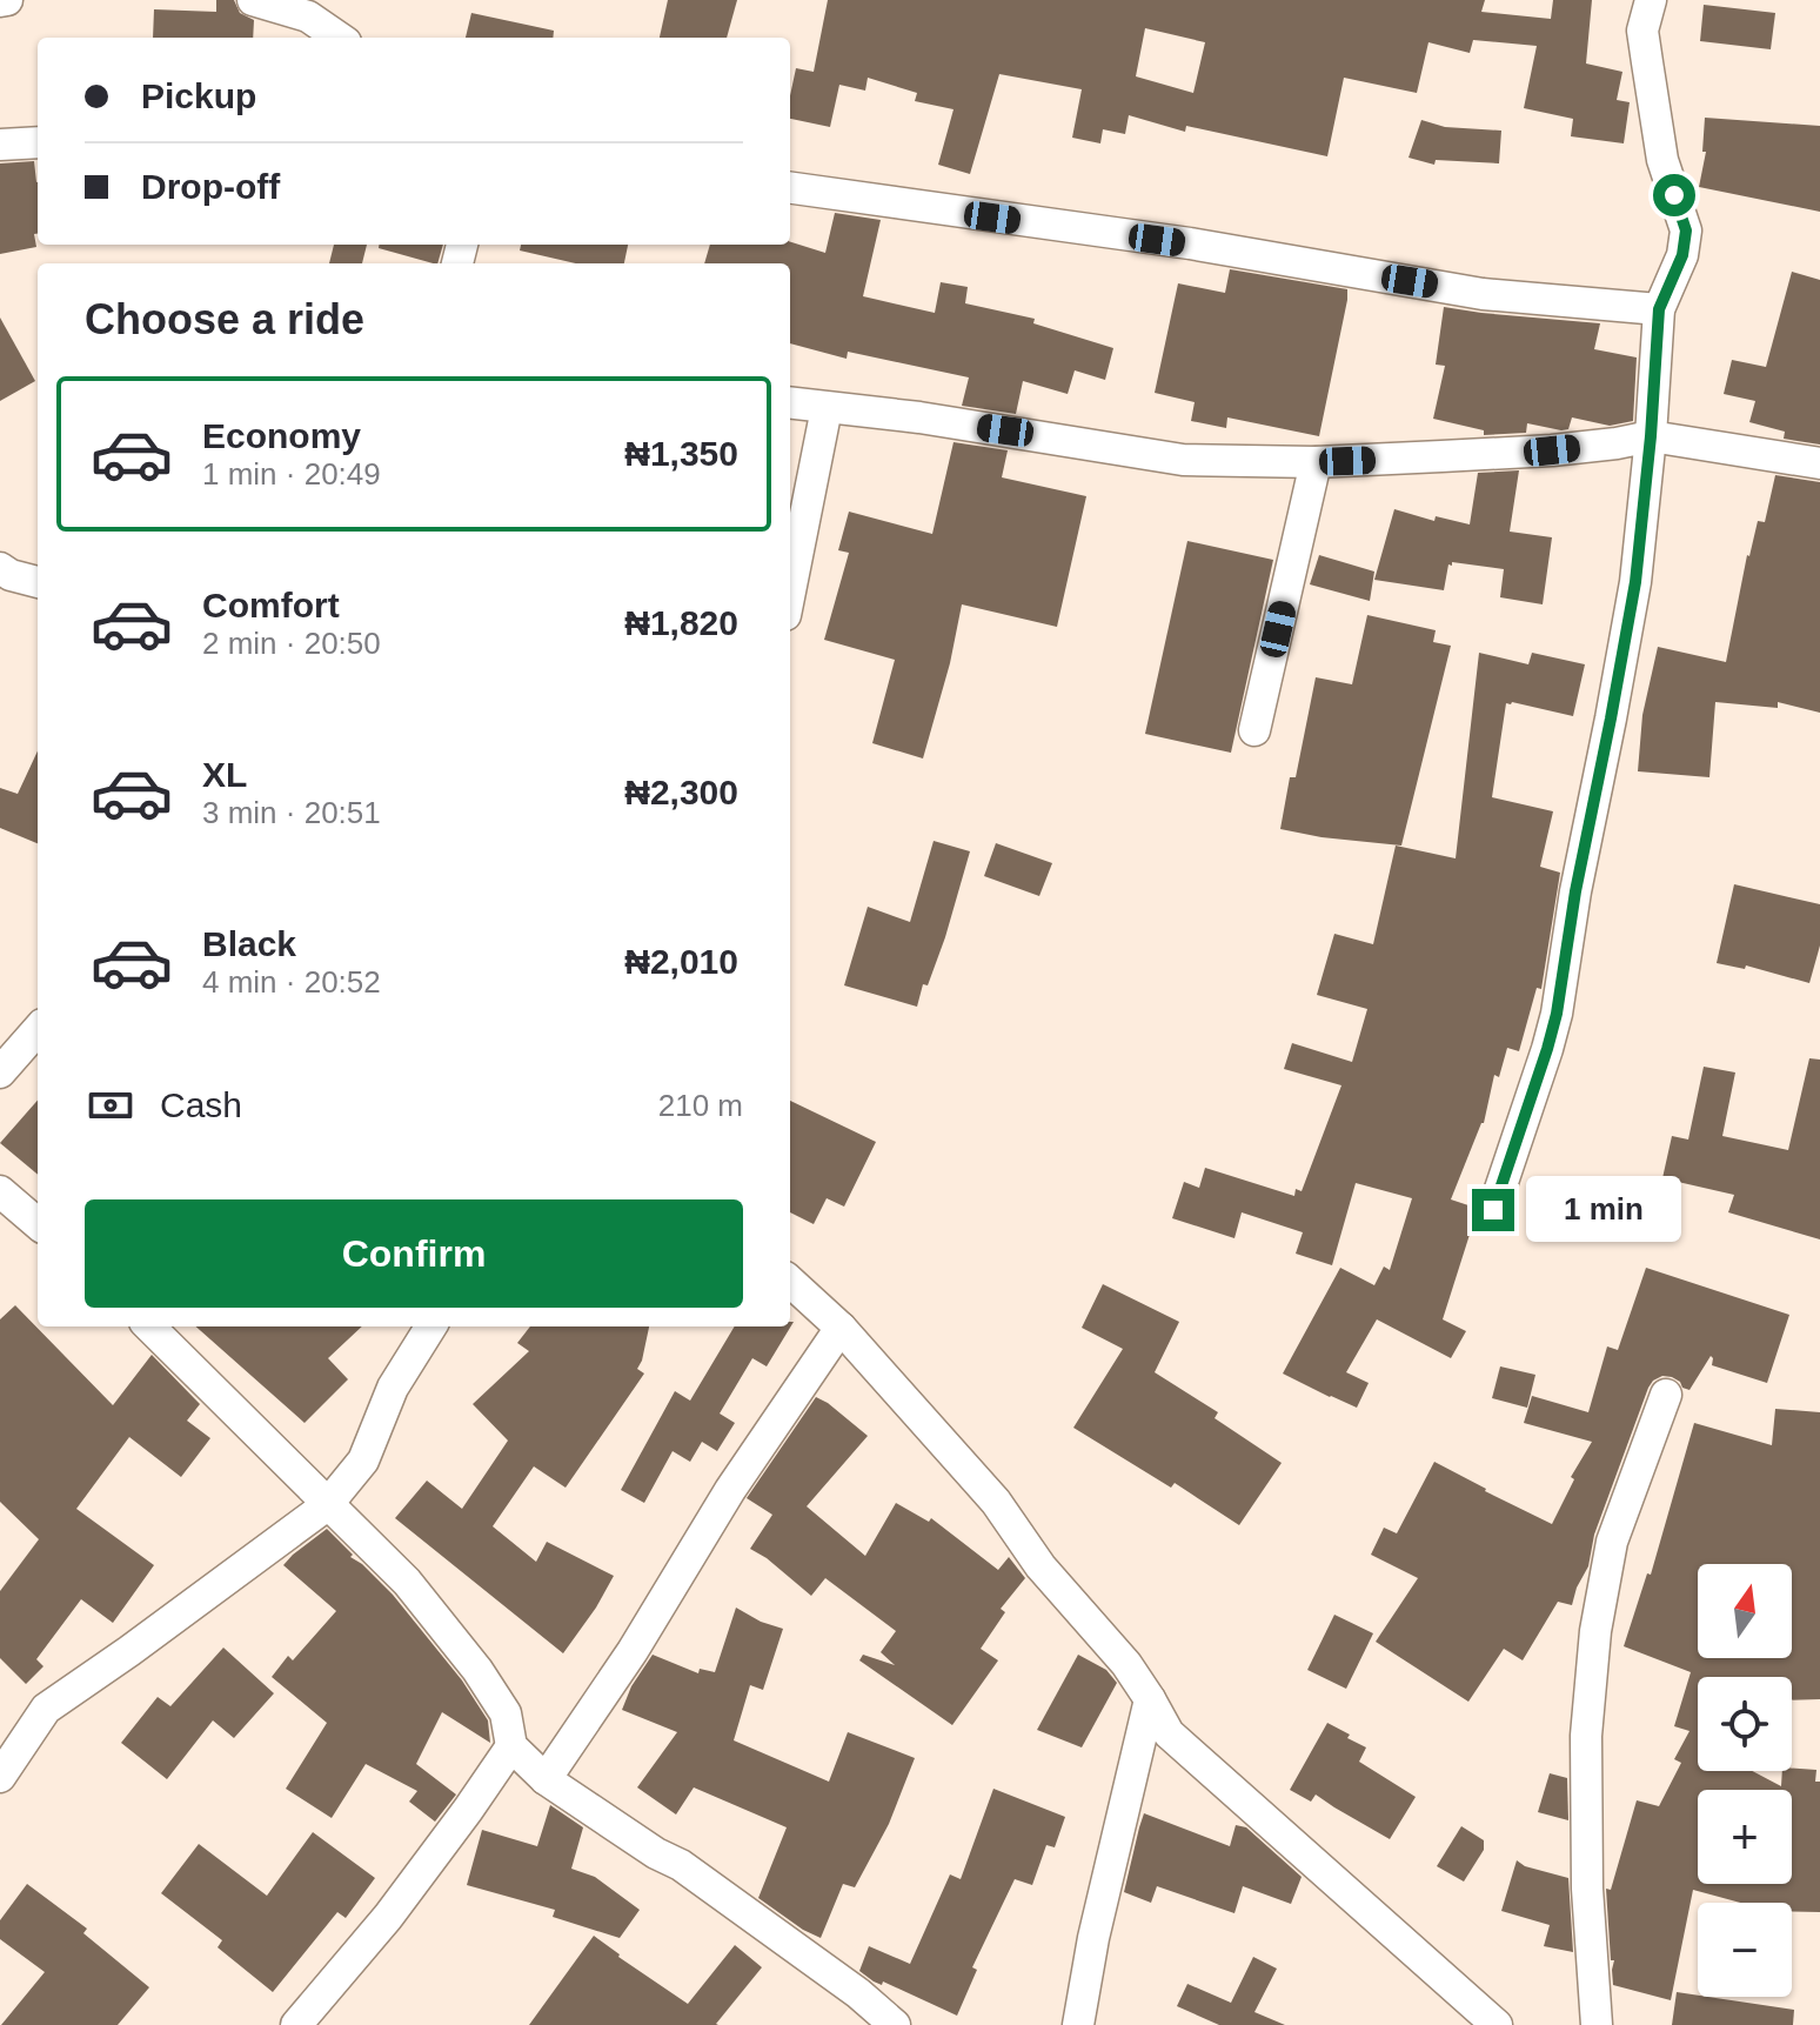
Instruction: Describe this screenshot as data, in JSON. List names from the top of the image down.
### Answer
{
  "north": "top",
  "page": {
    "banner": ["Pickup", "Drop-off"],
    "heading": "Choose a ride",
    "list": [
      {
        "name": "Economy",
        "note": "1 min · 20:49",
        "value": "₦1,350"
      },
      {
        "name": "Comfort",
        "note": "2 min · 20:50",
        "value": "₦1,820"
      },
      {
        "name": "XL",
        "note": "3 min · 20:51",
        "value": "₦2,300"
      },
      {
        "name": "Black",
        "note": "4 min · 20:52",
        "value": "₦2,010"
      }
    ],
    "pay": ["Cash", "210 m"],
    "bubble": "1 min",
    "buttons": "Confirm",
    "map_buttons": ["+", "−"]
  }
}
